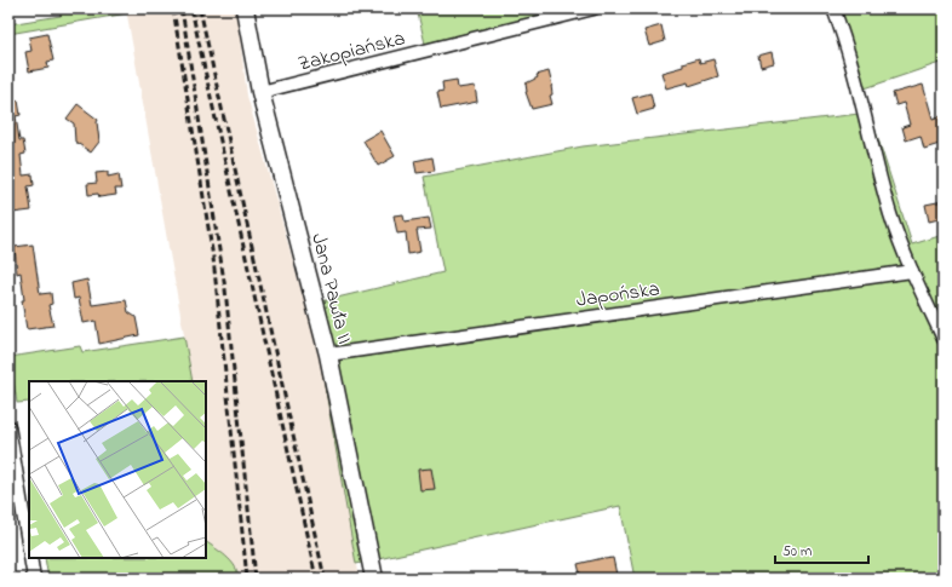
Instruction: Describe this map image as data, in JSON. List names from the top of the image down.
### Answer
{
  "streets": {
    "main road": ["Jana Pawła II"],
    "street": ["Zakopiańska", "Japońska"]
  },
  "crossings": [
    ["Zakopiańska", "Jana Pawła II"],
    ["Jana Pawła II", "Japońska"]
  ],
  "scale_bar": "50 m"
}
